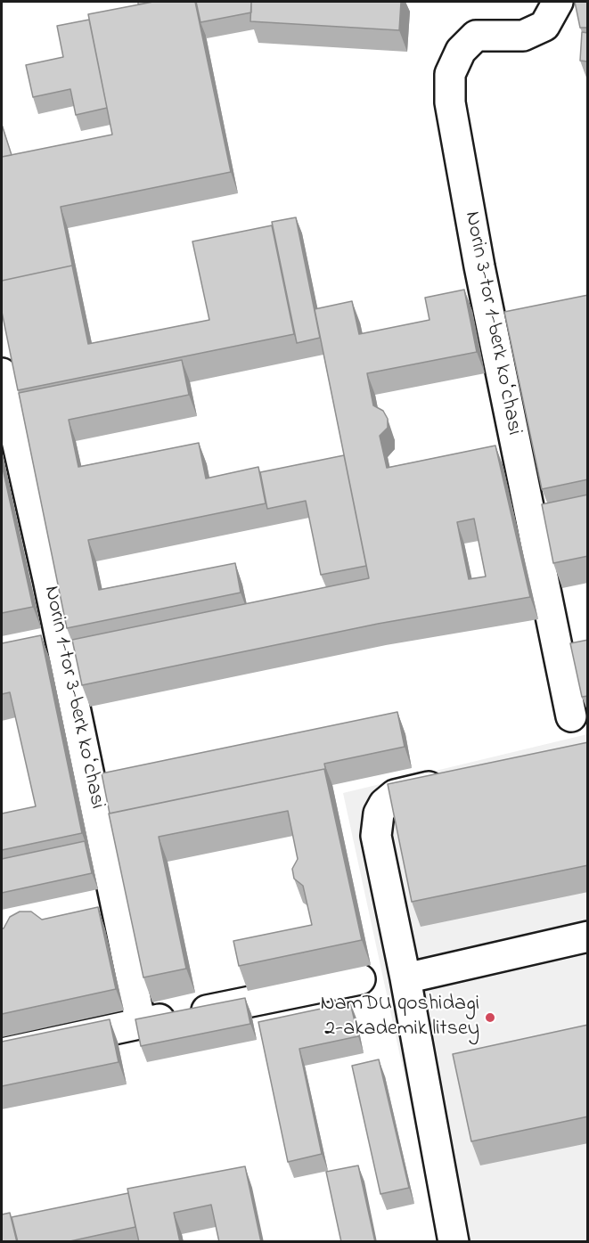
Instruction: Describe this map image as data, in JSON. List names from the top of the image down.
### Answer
{
  "streets": {
    "street": ["Norin 3-tor 1-berk koʻchasi", "Norin 1-tor 3-berk koʻchasi"]
  },
  "places": ["NamDU qoshidagi 2-akademik litsey"]
}
